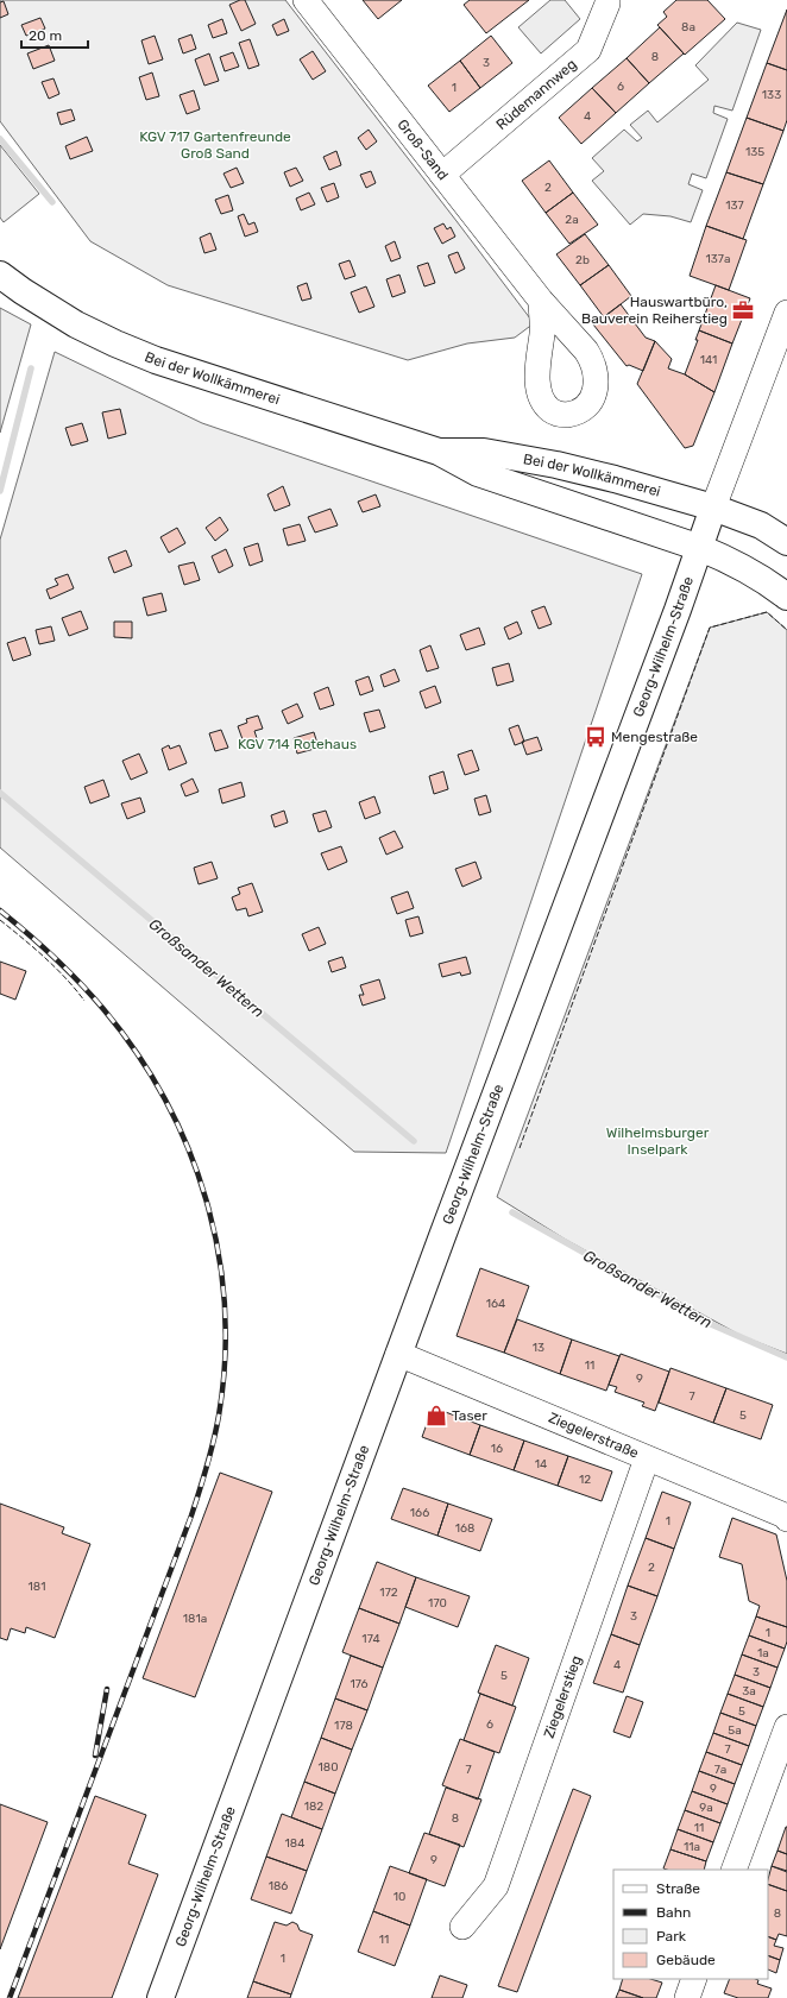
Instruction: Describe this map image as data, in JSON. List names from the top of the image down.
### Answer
{
  "streets": {
    "main road": ["Bei der Wollkämmerei", "Georg-Wilhelm-Straße"],
    "street": [
      "Rüdemannweg",
      "Groß-Sand",
      "Ziegelerstraße",
      "Ziegelerstieg"
    ]
  },
  "crossings": [
    ["Rüdemannweg", "Groß-Sand"],
    ["Bei der Wollkämmerei", "Georg-Wilhelm-Straße"],
    ["Georg-Wilhelm-Straße", "Ziegelerstraße"],
    ["Ziegelerstraße", "Ziegelerstieg"]
  ],
  "water": ["Großsander Wettern"],
  "parks": ["KGV 717 Gartenfreunde Groß Sand", "KGV 714 Rotehaus", "Wilhelmsburger Inselpark"],
  "places": {
    "office": ["Hauswartbüro, Bauverein Reiherstieg"],
    "bus stop": ["Mengestraße"],
    "shop": ["Taser"]
  },
  "house_numbers": [
    "8a",
    "8",
    "3",
    "6",
    "1",
    "133",
    "4",
    "135",
    "2",
    "137",
    "2a",
    "137a",
    "2b",
    "141",
    "164",
    "13",
    "11",
    "9",
    "7",
    "5",
    "16",
    "14",
    "12",
    "166",
    "1",
    "168",
    "2",
    "181",
    "172",
    "170",
    "3",
    "181a",
    "1",
    "174",
    "1a",
    "4",
    "3",
    "5",
    "176",
    "3a",
    "5",
    "6",
    "178",
    "5a",
    "7",
    "180",
    "7",
    "7a",
    "9",
    "182",
    "9a",
    "8",
    "11",
    "184",
    "11a",
    "9",
    "186",
    "10",
    "8",
    "11",
    "1"
  ],
  "legend": [
    "Straße",
    "Bahn",
    "Park",
    "Gebäude"
  ],
  "scale_bar": "20 m"
}
